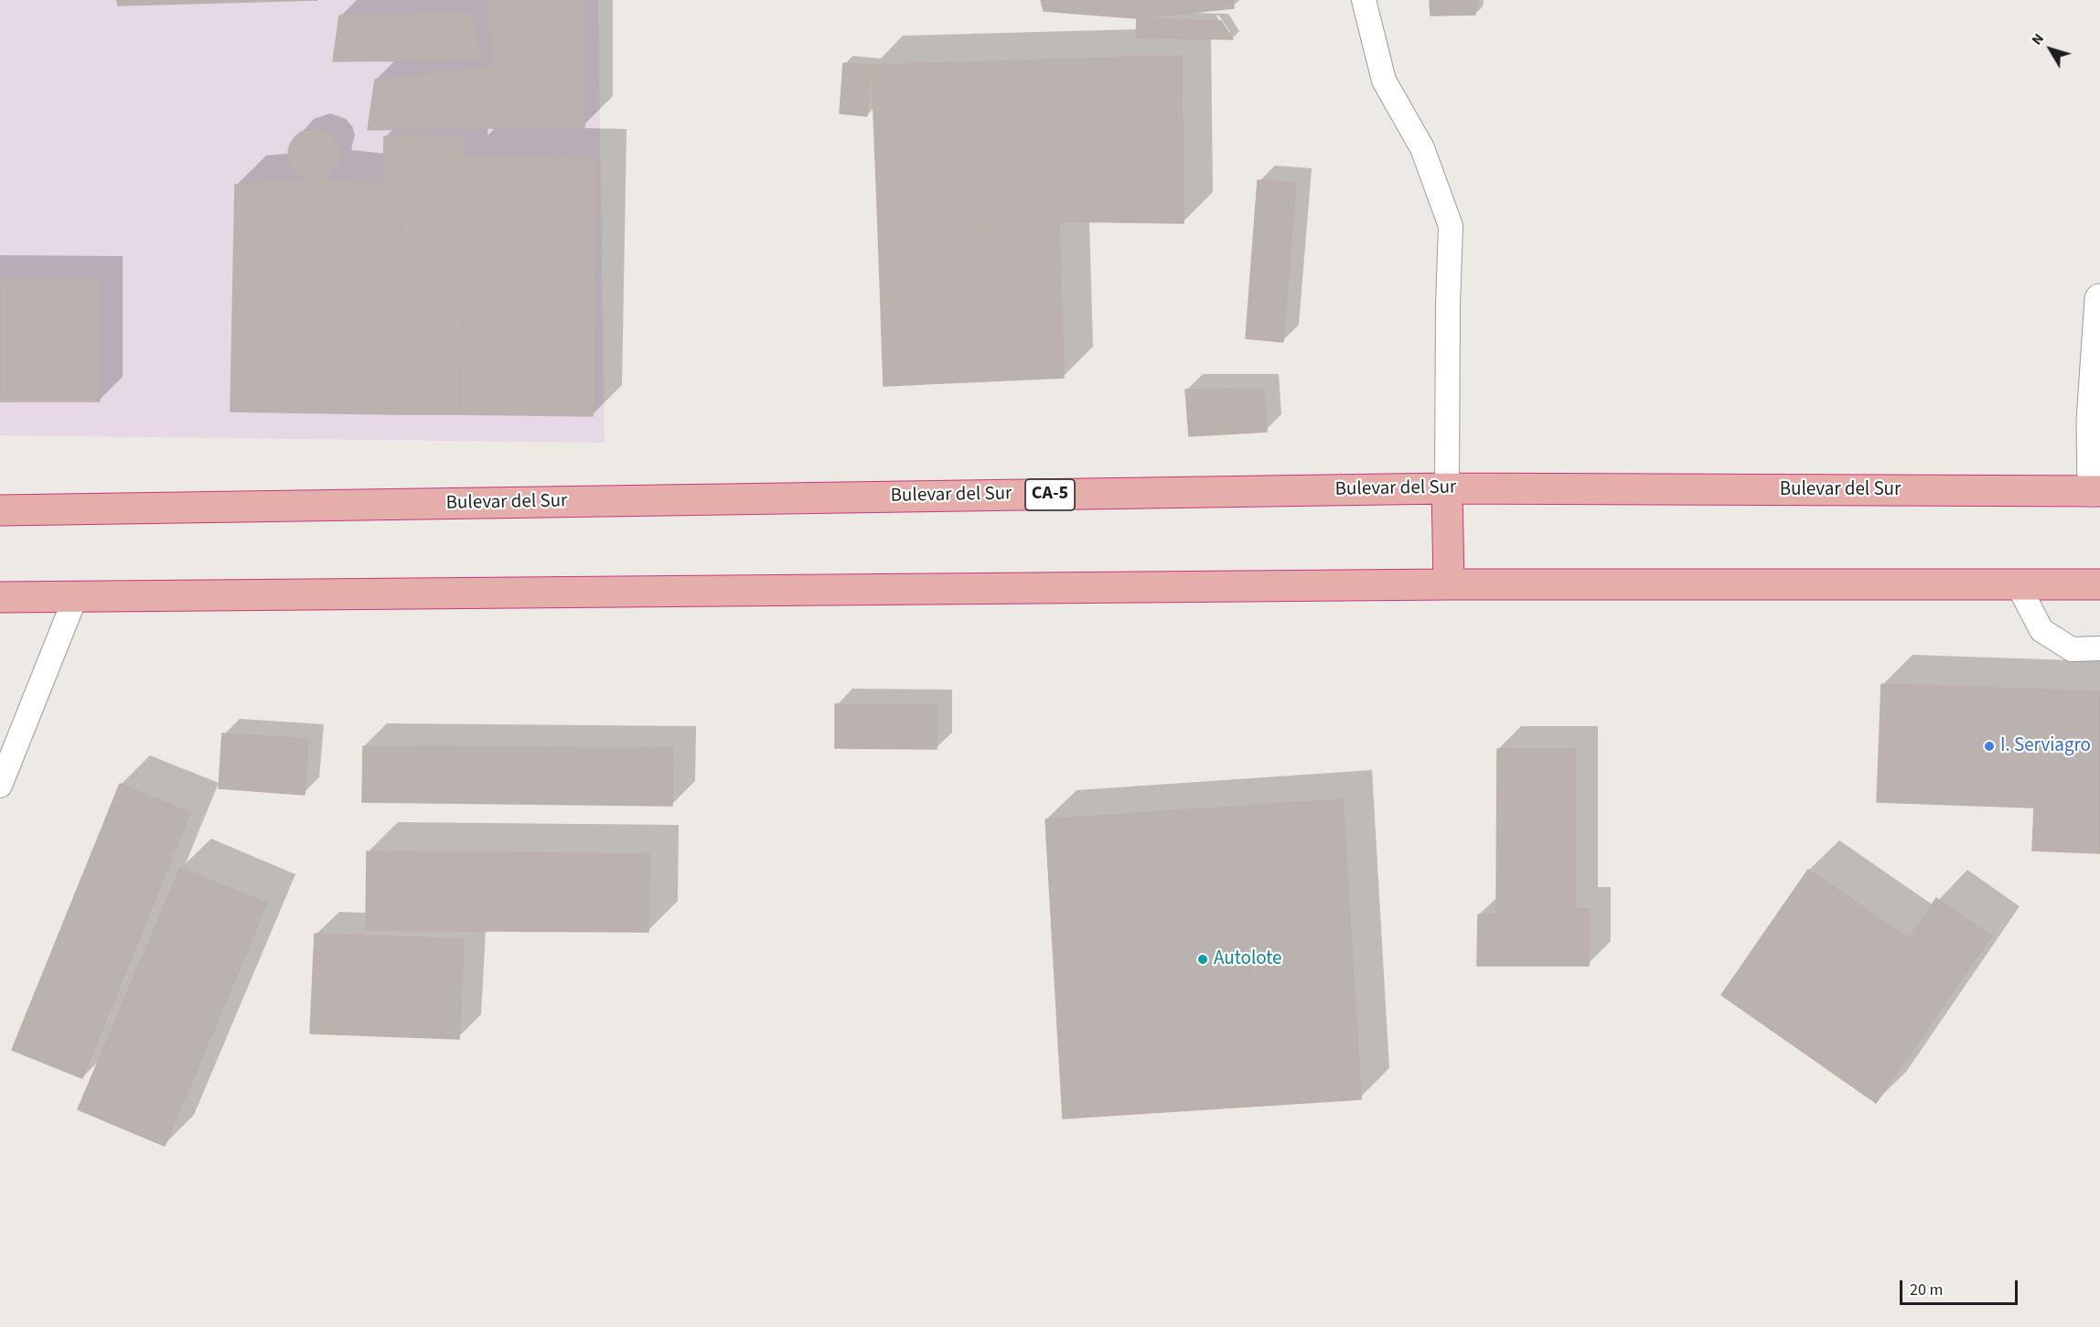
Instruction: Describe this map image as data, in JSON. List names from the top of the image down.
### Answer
{
  "streets": {
    "highway": ["Bulevar del Sur", "CA-5"]
  },
  "places": ["I. Serviagro", "Autolote"],
  "scale_bar": "20 m",
  "north": "top left"
}
